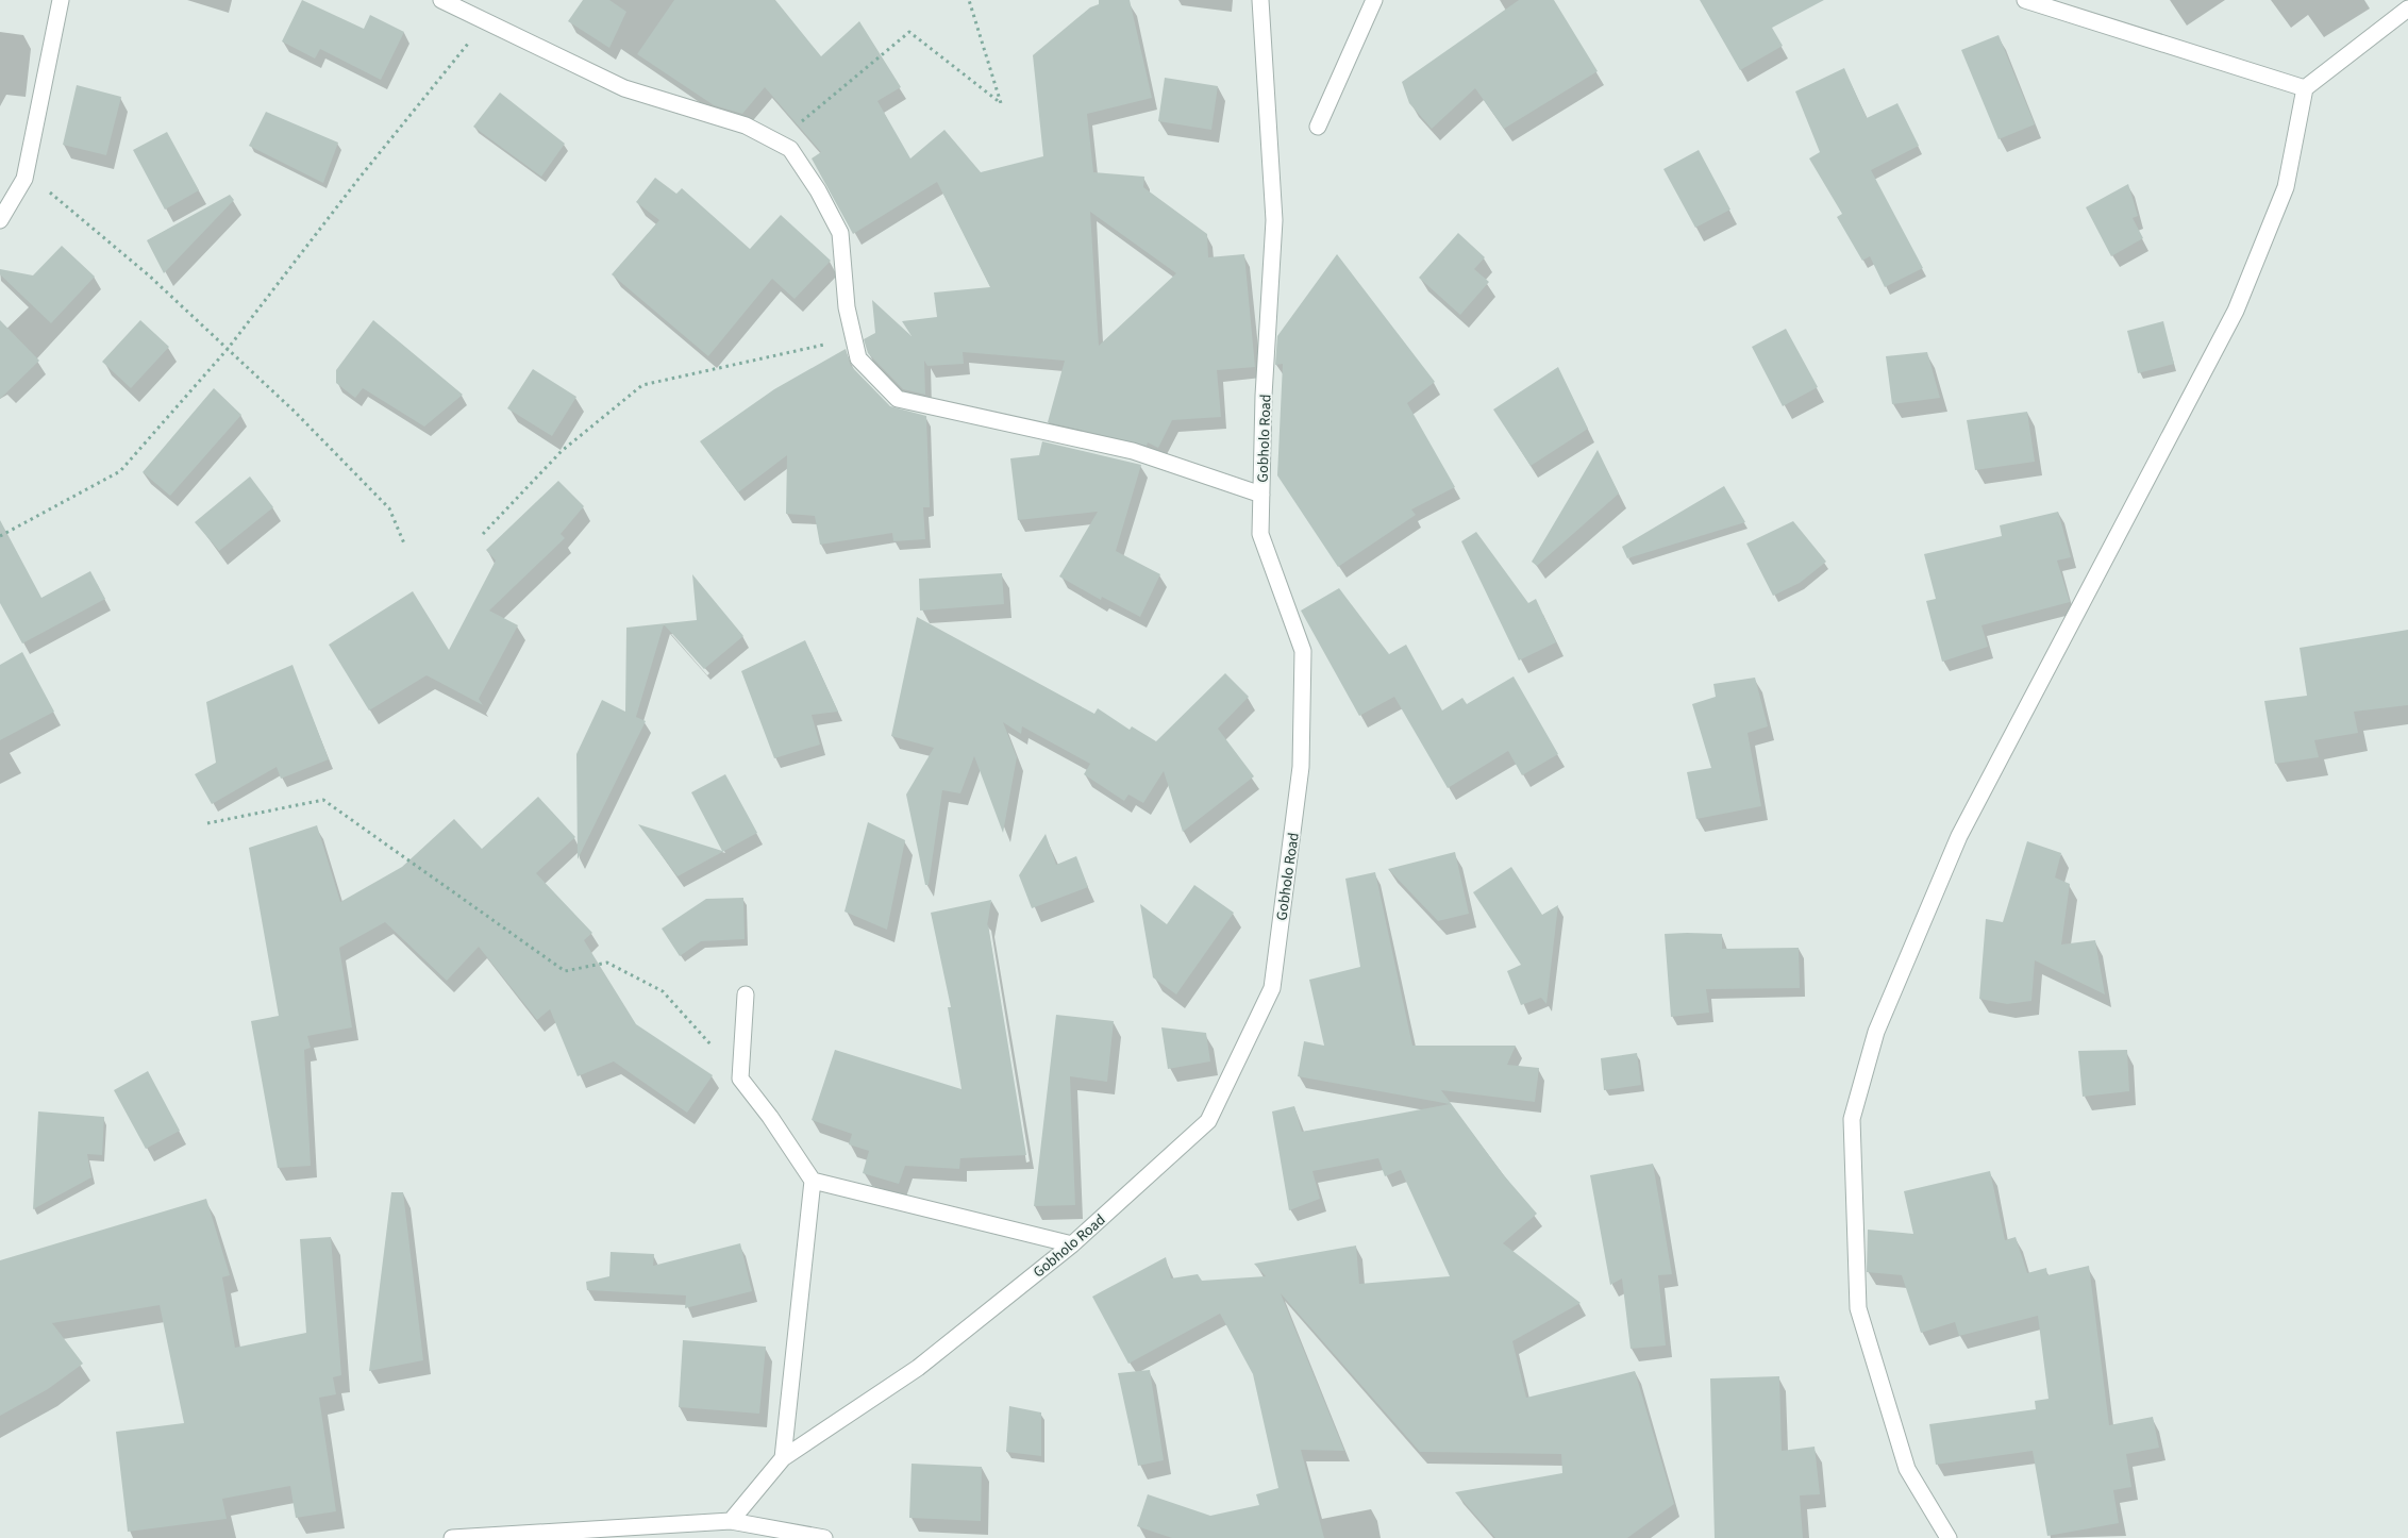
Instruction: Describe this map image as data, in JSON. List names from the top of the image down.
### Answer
{
  "streets": {
    "street": ["Gobholo Road"]
  }
}
